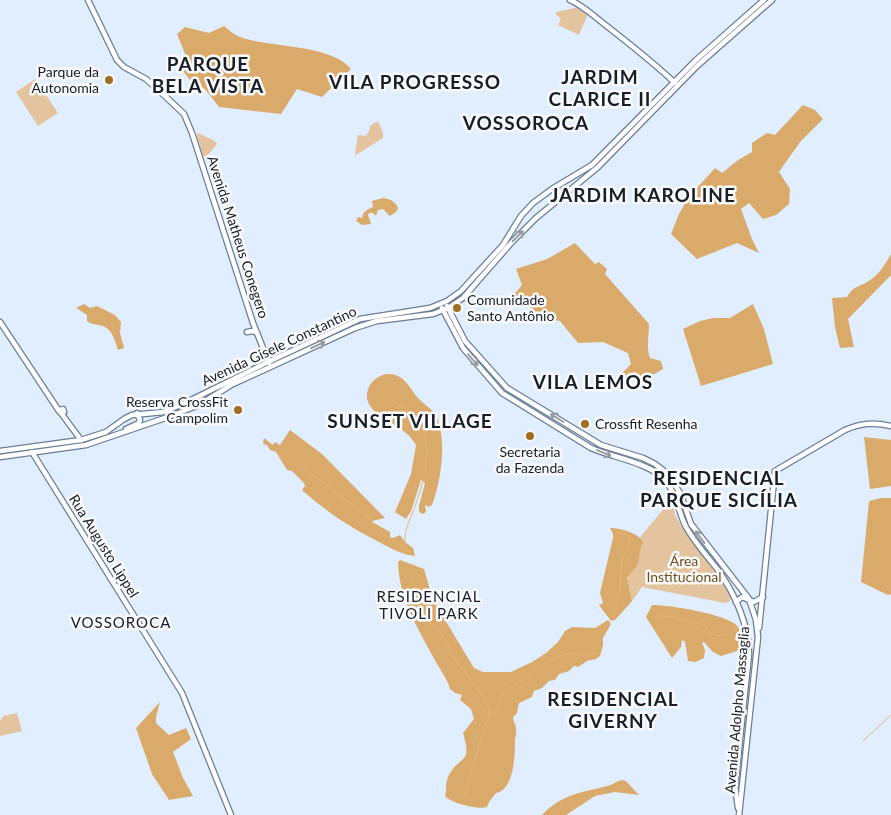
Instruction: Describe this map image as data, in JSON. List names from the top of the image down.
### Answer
{
  "streets": {
    "main road": [
      "Avenida Matheus Conegero",
      "Avenida Gisele Constantino",
      "Rua Augusto Lippel",
      "Avenida Adolpho Massaglia"
    ]
  },
  "crossings": [
    ["Avenida Matheus Conegero", "Avenida Gisele Constantino"],
    ["Avenida Gisele Constantino", "Rua Augusto Lippel"],
    ["Avenida Gisele Constantino", "Avenida Adolpho Massaglia"]
  ],
  "districts": [
    "PARQUE BELA VISTA",
    "JARDIM CLARICE II",
    "VILA PROGRESSO",
    "VOSSOROCA",
    "JARDIM KAROLINE",
    "VILA LEMOS",
    "SUNSET VILLAGE",
    "RESIDENCIAL PARQUE SICÍLIA",
    "RESIDENCIAL TIVOLI PARK",
    "VOSSOROCA",
    "RESIDENCIAL GIVERNY"
  ],
  "parks": ["Área Institucional"],
  "places": [
    "Parque da Autonomia",
    "Comunidade Santo Antônio",
    "Reserva CrossFit Campolim",
    "Crossfit Resenha",
    "Secretaria da Fazenda"
  ]
}
